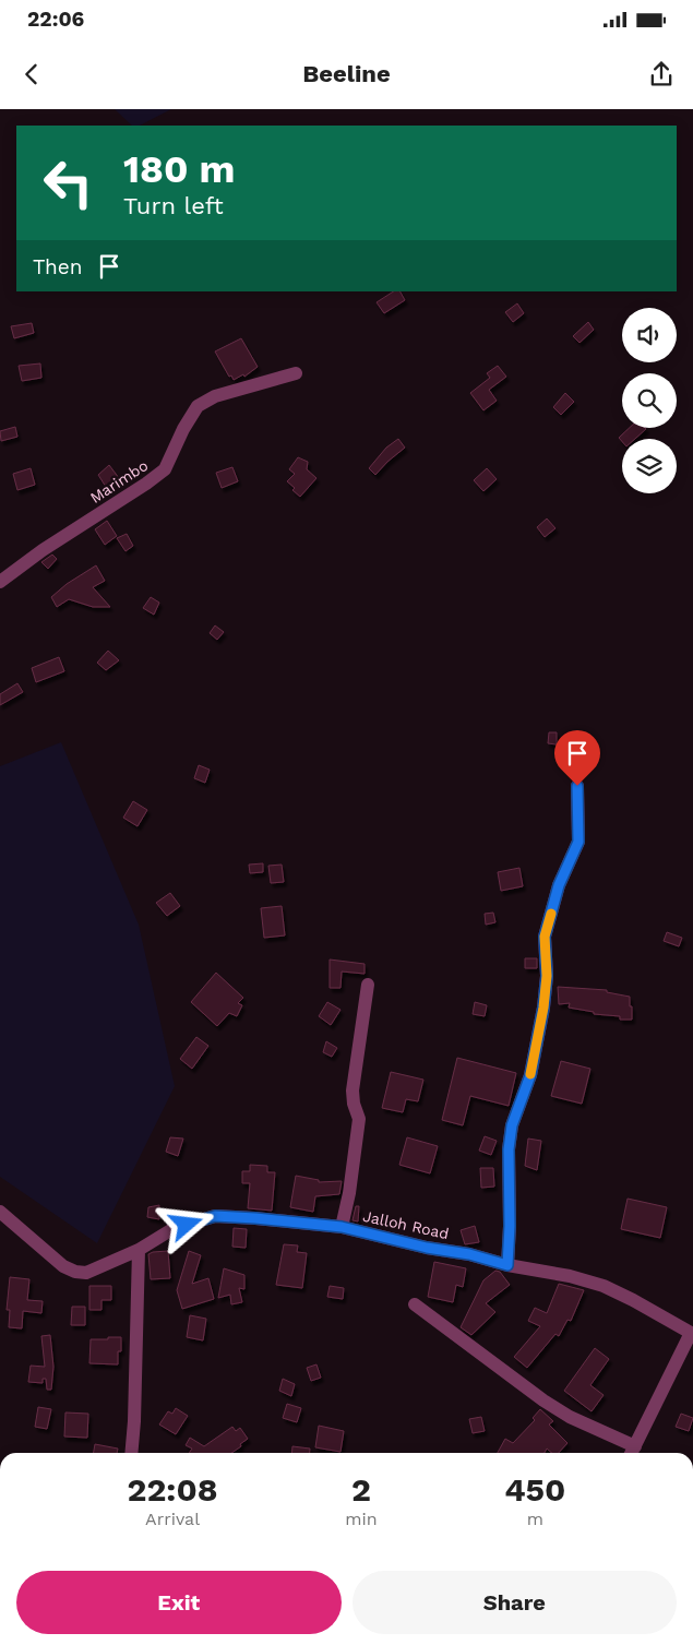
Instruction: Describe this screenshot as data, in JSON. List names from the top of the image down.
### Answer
{
  "streets": {
    "street": ["Marimbo", "Jalloh Road"]
  },
  "page": {
    "status": "22:06",
    "header": "Beeline",
    "turn": ["180 m", "Turn left"],
    "then": "Then",
    "eta": [
      "22:08",
      "Arrival",
      "2",
      "min",
      "450",
      "m"
    ],
    "buttons": ["Exit", "Share"]
  }
}
